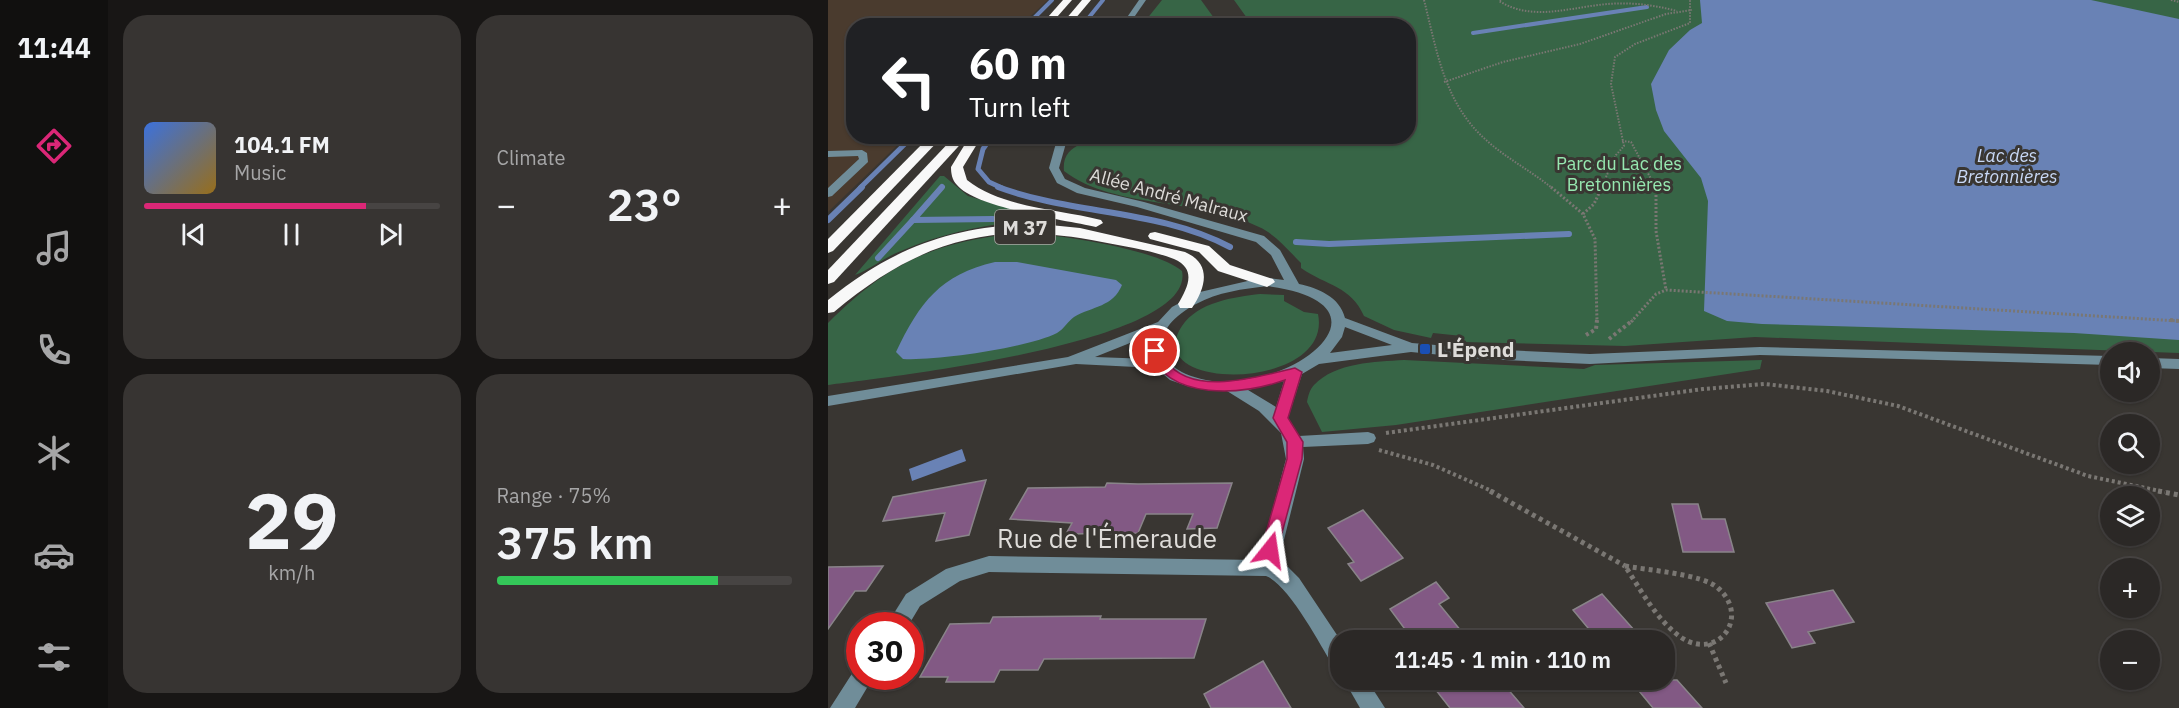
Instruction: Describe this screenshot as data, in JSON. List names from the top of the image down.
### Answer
{
  "streets": {
    "highway": ["M 37"],
    "street": ["Allée André Malraux", "Rue de l'Émeraude"]
  },
  "water": ["Lac des Bretonnières"],
  "parks": ["Parc du Lac des Bretonnières"],
  "places": {
    "transit": ["L'Épend"]
  },
  "page": {
    "tabs": "11:44",
    "tile": [
      "Climate",
      ["29", "km/h"],
      ["Range · 75%", "375 km"]
    ],
    "turn": ["60 m", "Turn left"],
    "song": ["104.1 FM", "Music"],
    "heat": ["−", "23°", "+"],
    "map_buttons": ["+", "−"],
    "limit": "30",
    "trip": "11:45 · 1 min · 110 m"
  }
}
